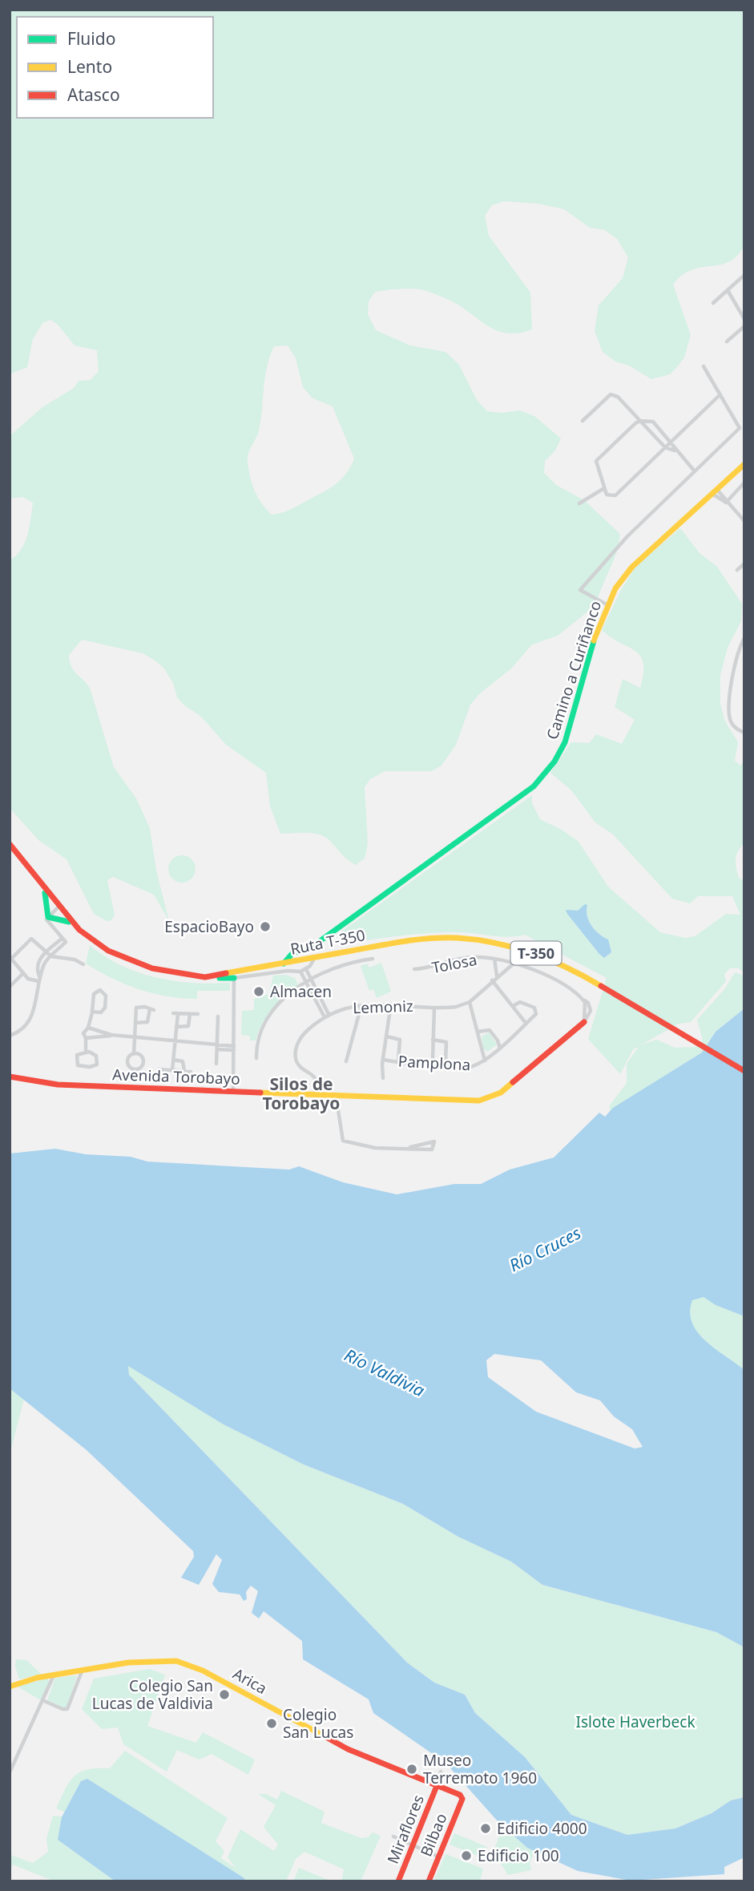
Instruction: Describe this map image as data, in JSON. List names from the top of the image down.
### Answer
{
  "streets": {
    "main road": [
      "Camino a Curiñanco",
      "Ruta T-350",
      "T-350",
      "Avenida Torobayo",
      "Arica",
      "Miraflores",
      "Bilbao"
    ],
    "street": ["Tolosa", "Lemoniz", "Pamplona"]
  },
  "crossings": [
    ["Camino a Curiñanco", "Ruta T-350"],
    ["Tolosa", "Avenida Torobayo"],
    ["Lemoniz", "Avenida Torobayo"],
    ["Arica", "Miraflores"],
    ["Arica", "Bilbao"]
  ],
  "districts": ["Silos de Torobayo"],
  "water": ["Río Cruces", "Río Valdivia"],
  "parks": ["Islote Haverbeck"],
  "places": [
    "EspacioBayo",
    "Almacen",
    "Colegio San Lucas de Valdivia",
    "Colegio San Lucas",
    "Museo Terremoto 1960",
    "Edificio 4000",
    "Edificio 100"
  ],
  "legend": ["Fluido", "Lento", "Atasco"]
}
